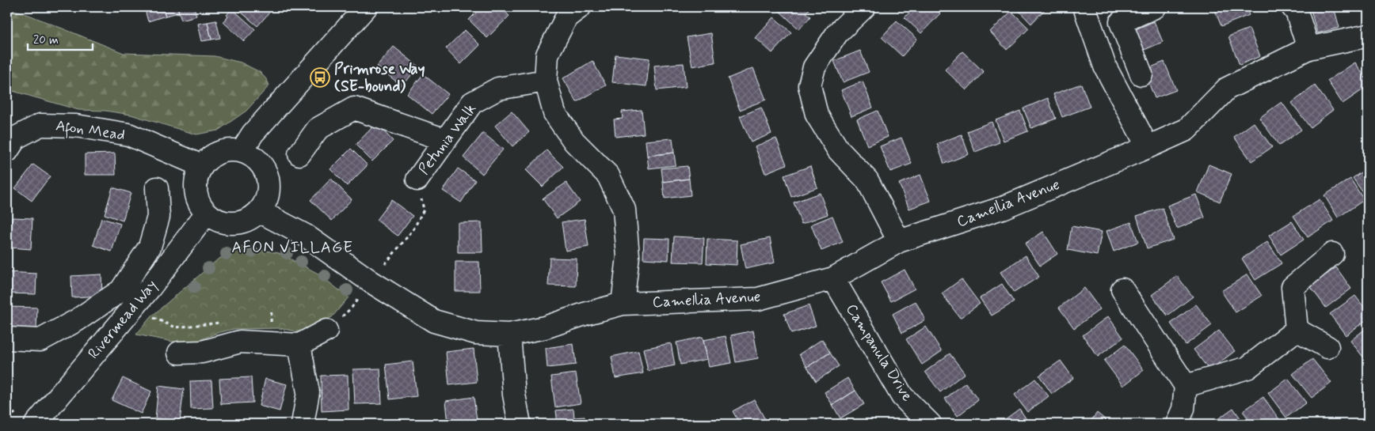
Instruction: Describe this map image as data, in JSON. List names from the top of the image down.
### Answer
{
  "streets": {
    "street": [
      "Afon Mead",
      "Petunia Walk",
      "Camellia Avenue",
      "Rivermead Way",
      "Campanula Drive"
    ]
  },
  "crossings": [
    ["Afon Mead", "Camellia Avenue"],
    ["Afon Mead", "Rivermead Way"],
    ["Camellia Avenue", "Rivermead Way"],
    ["Camellia Avenue", "Campanula Drive"]
  ],
  "districts": ["AFON VILLAGE"],
  "places": {
    "bus stop": ["Primrose Way (SE-bound)"]
  },
  "scale_bar": "20 m"
}
